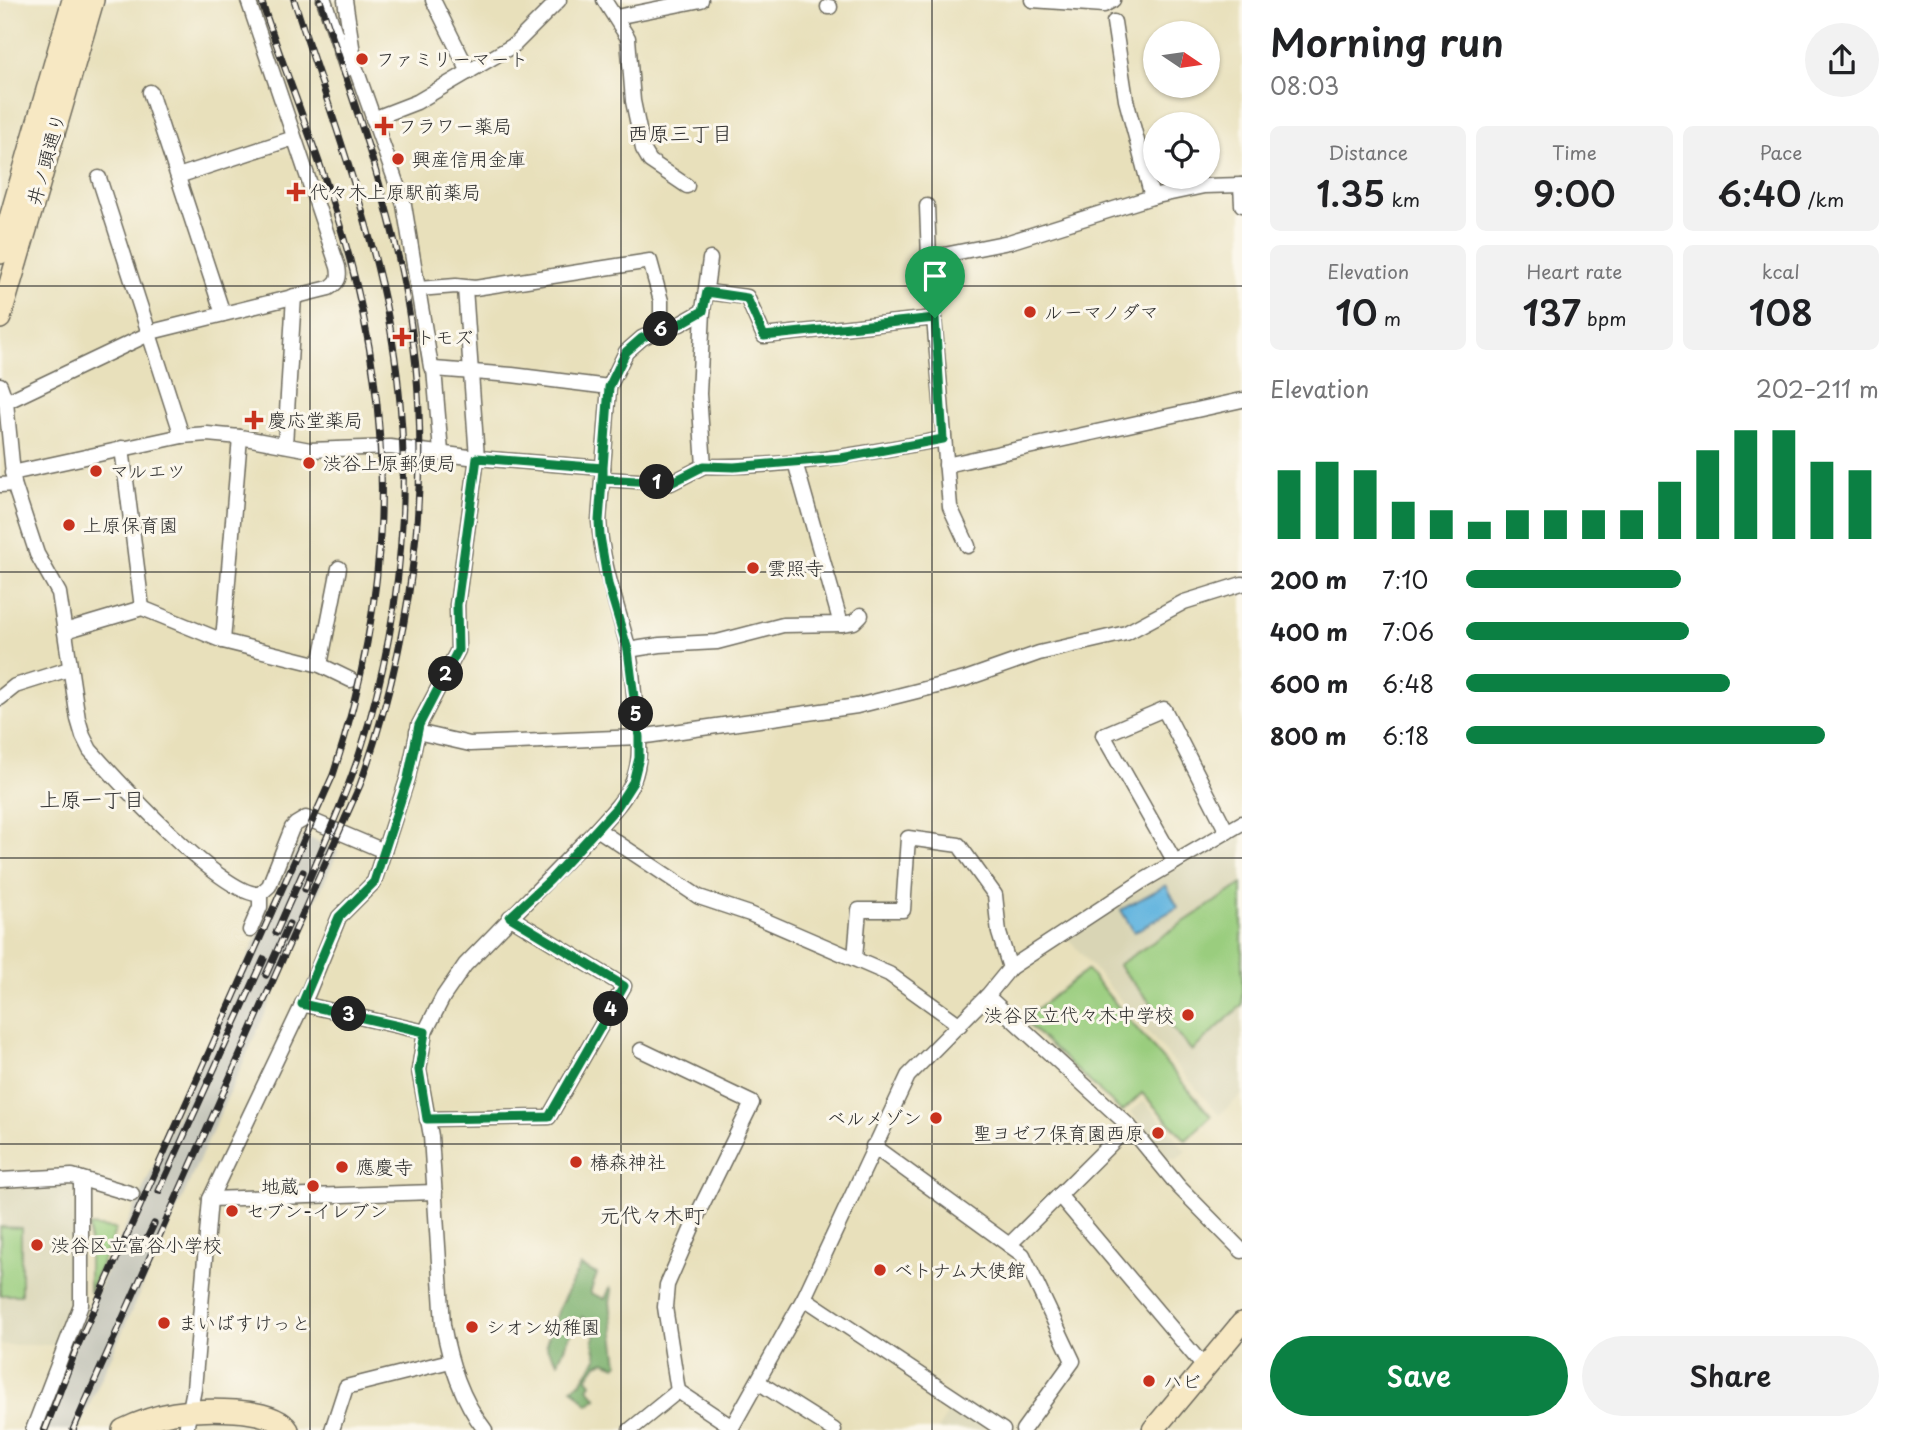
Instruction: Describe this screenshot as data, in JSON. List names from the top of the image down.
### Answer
{
  "streets": {
    "main road": ["井ノ頭通り"]
  },
  "districts": ["西原三丁目", "上原一丁目", "元代々木町"],
  "places": {
    "other": [
      "ファミリーマート",
      "興産信用金庫",
      "ルーマノダマ",
      "渋谷上原郵便局",
      "マルエツ",
      "上原保育園",
      "雲照寺",
      "渋谷区立代々木中学校",
      "ベルメゾン",
      "聖ヨゼフ保育園西原",
      "椿森神社",
      "應慶寺",
      "地蔵",
      "セブン-イレブン",
      "渋谷区立富谷小学校",
      "ベトナム大使館",
      "まいばすけっと",
      "シオン幼稚園",
      "ハビ"
    ],
    "health": [
      "フラワー薬局",
      "代々木上原駅前薬局",
      "トモズ",
      "慶応堂薬局"
    ]
  },
  "north": "right",
  "page": {
    "heading": ["Morning run", "08:03"],
    "stats": [
      ["Distance", "1.35 km"],
      ["Time", "9:00"],
      ["Pace", "6:40 /km"],
      ["Elevation", "10 m"],
      ["Heart rate", "137 bpm"],
      ["kcal", "108"]
    ],
    "pins": [
      "6",
      "1",
      "2",
      "5",
      "4",
      "3"
    ],
    "chart": ["Elevation", "202–211 m"],
    "list": [
      {
        "name": "200 m",
        "note": "7:10"
      },
      {
        "name": "400 m",
        "note": "7:06"
      },
      {
        "name": "600 m",
        "note": "6:48"
      },
      {
        "name": "800 m",
        "note": "6:18"
      }
    ],
    "buttons": ["Save", "Share"]
  }
}
